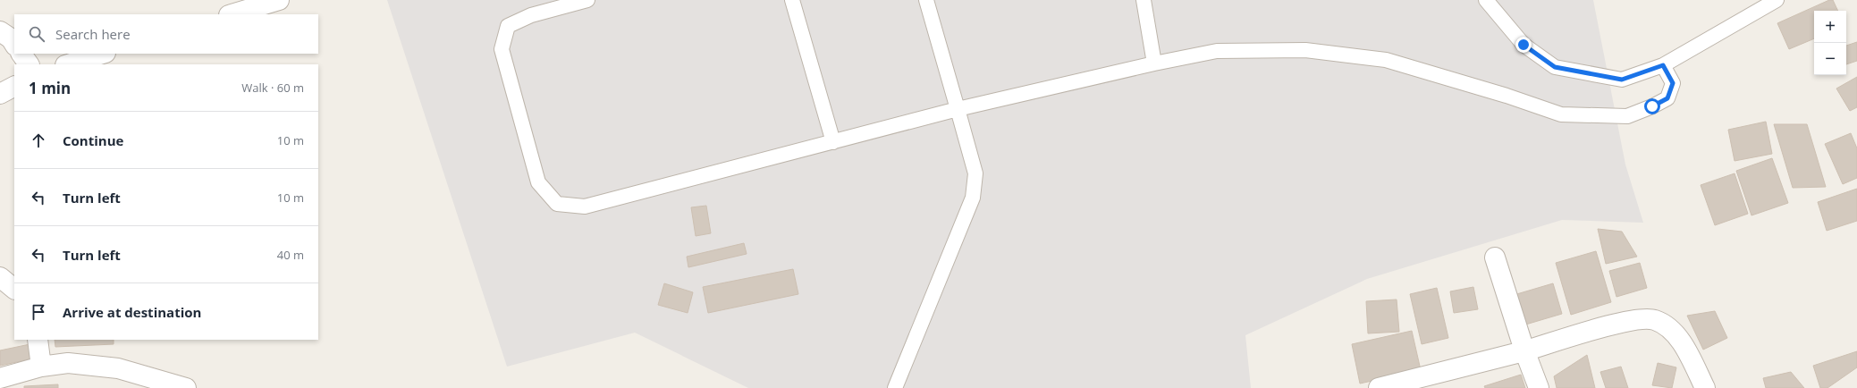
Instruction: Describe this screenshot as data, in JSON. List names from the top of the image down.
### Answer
{
  "page": {
    "map_buttons": ["+", "−"],
    "search": "Search here",
    "heading": ["1 min", "Walk · 60 m"],
    "list": [
      ["Continue", "10 m"],
      ["Turn left", "10 m"],
      ["Turn left", "40 m"],
      "Arrive at destination"
    ]
  }
}
